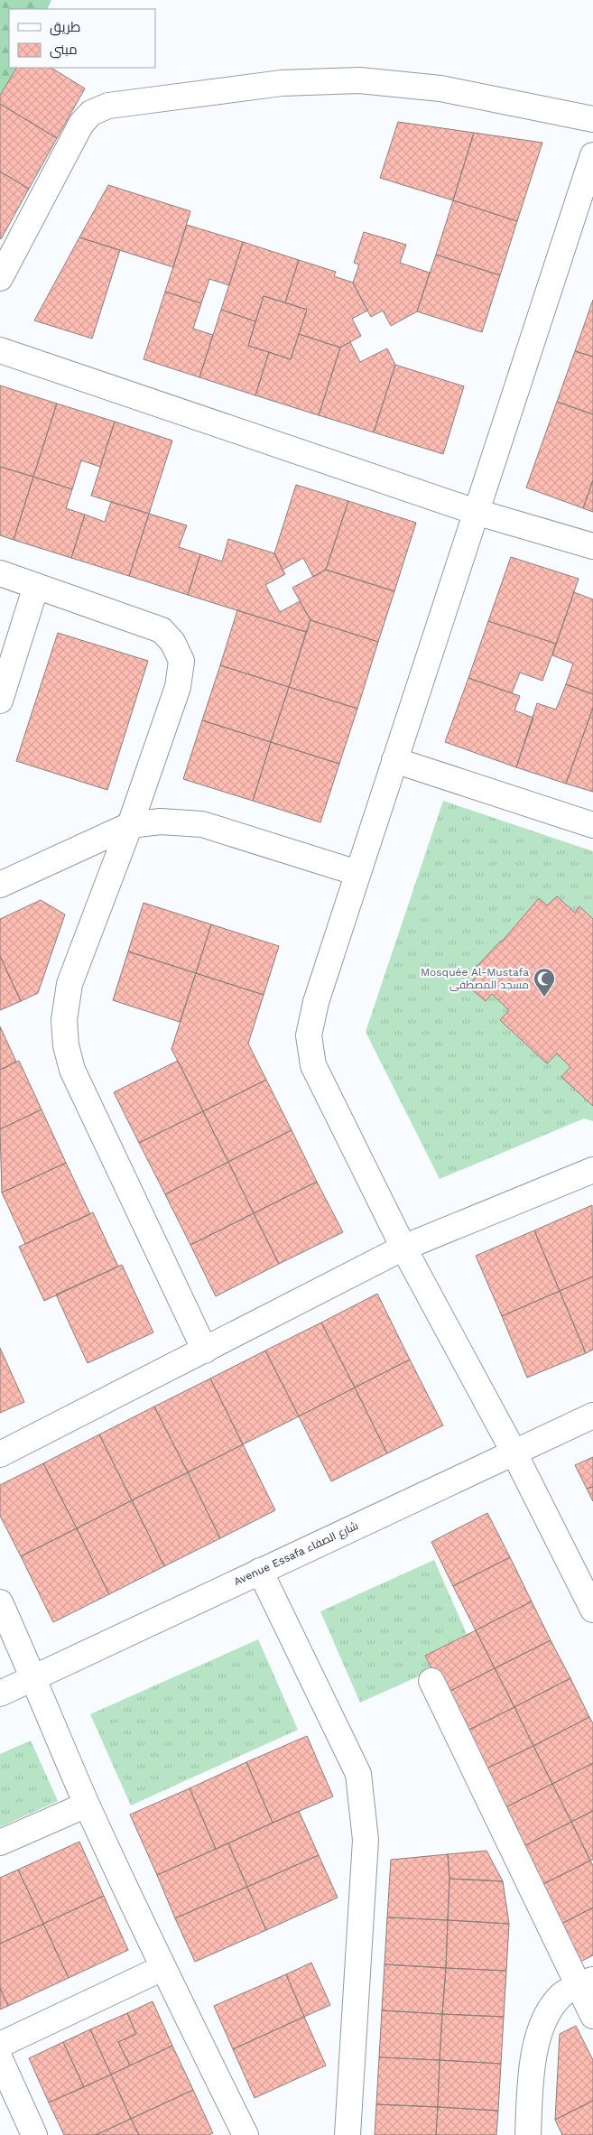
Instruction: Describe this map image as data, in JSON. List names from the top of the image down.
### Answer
{
  "streets": {
    "street": ["Avenue Essafa شارع الصفاء"]
  },
  "places": {
    "mosque": ["Mosquée Al-Mustafa مسجد المصطفى"]
  },
  "legend": ["طريق", "مبنى"]
}
